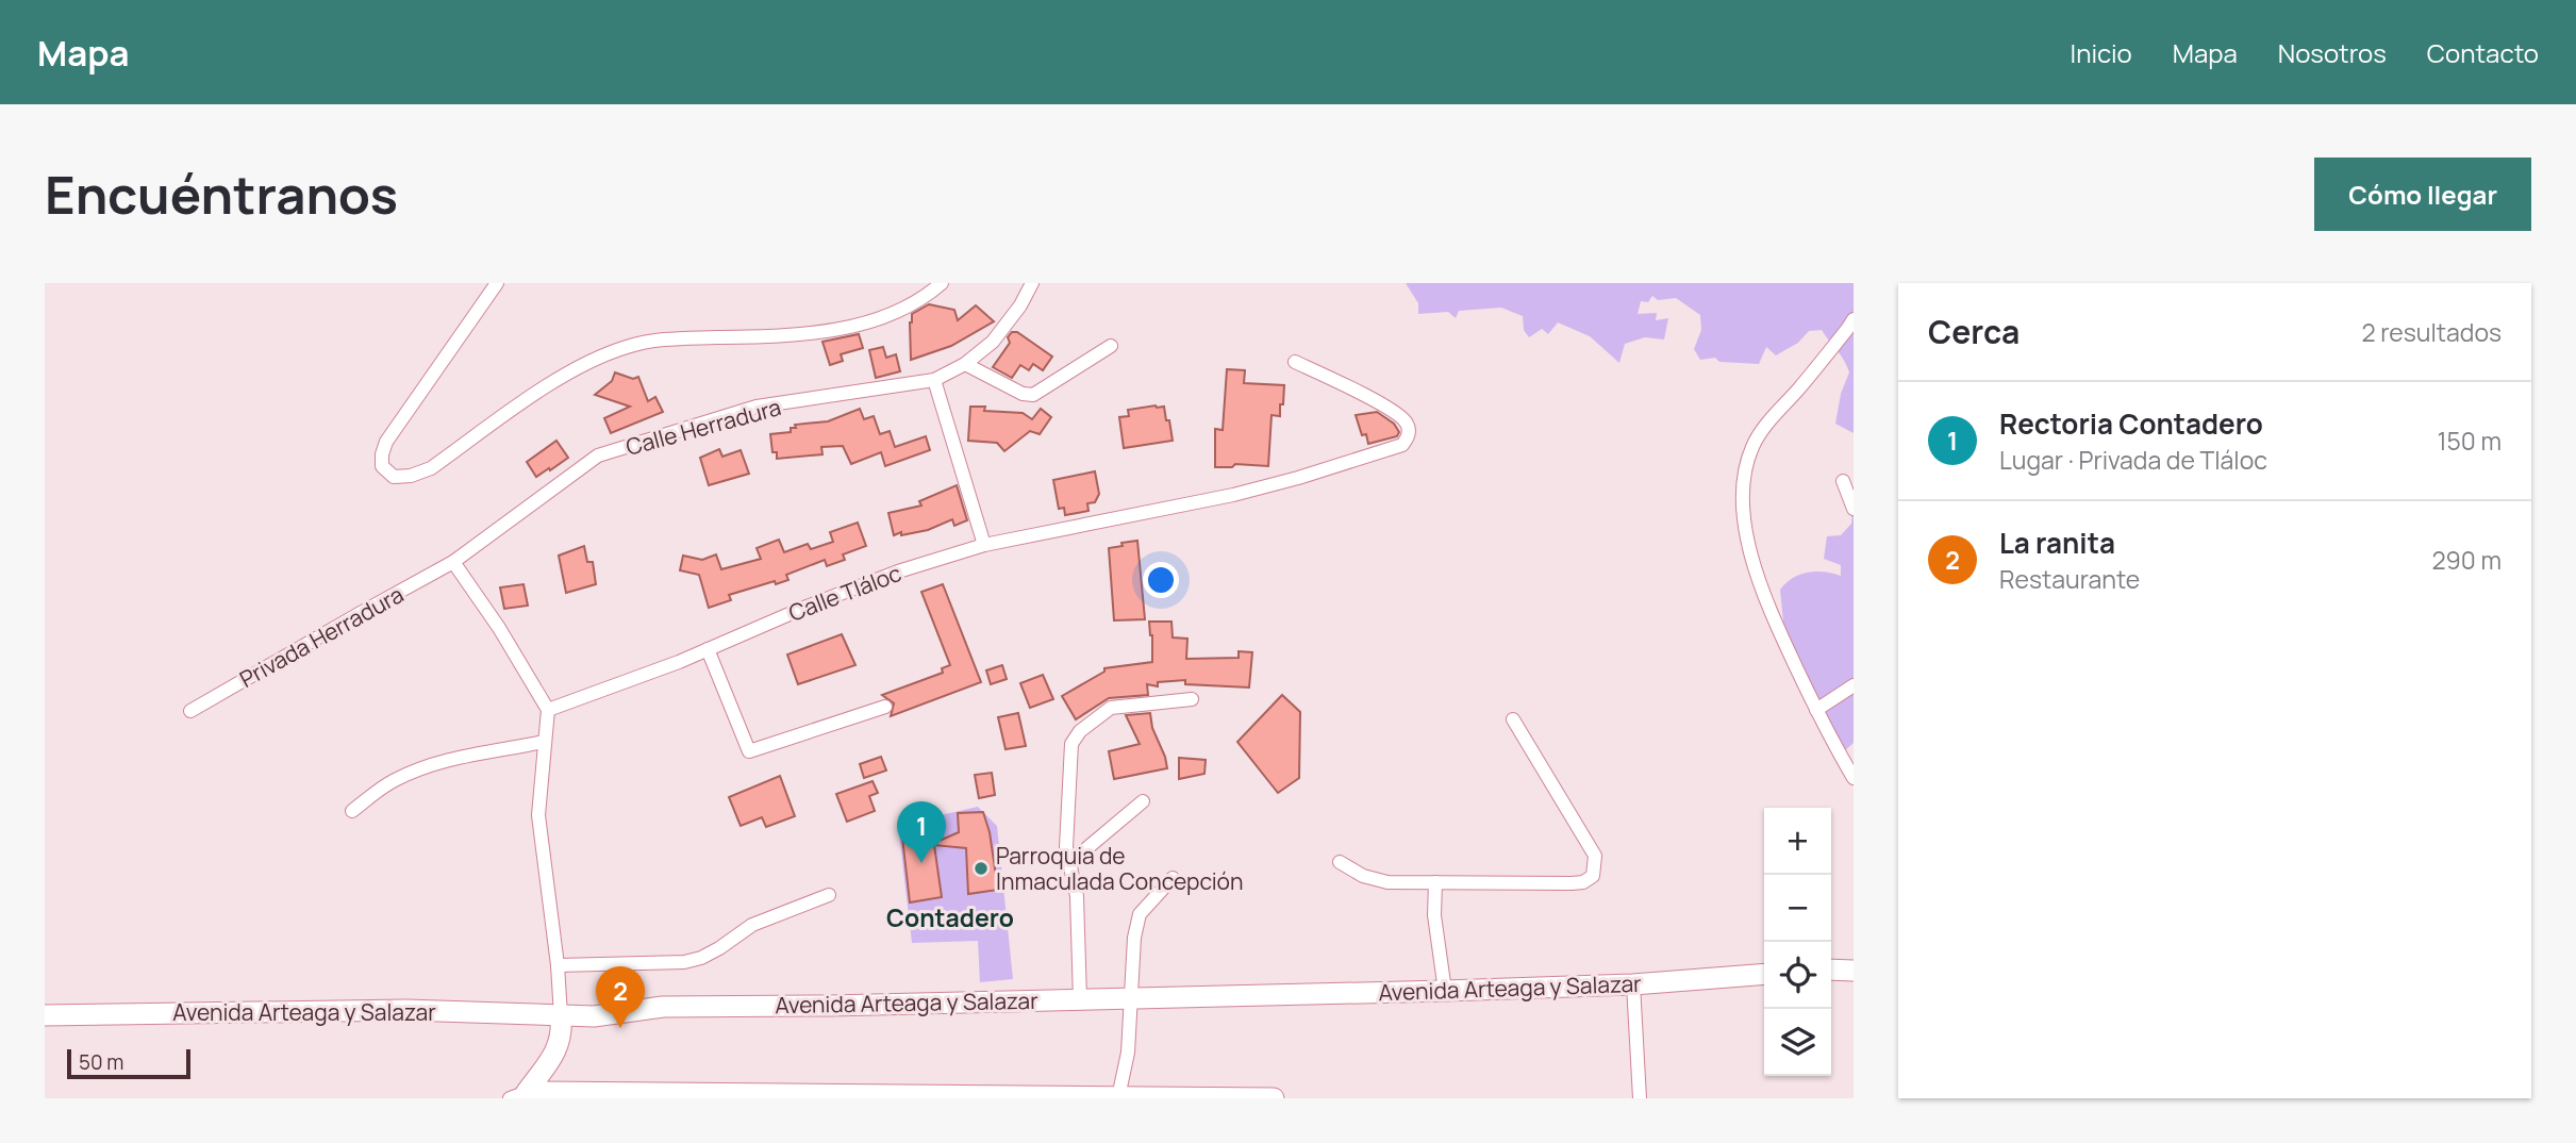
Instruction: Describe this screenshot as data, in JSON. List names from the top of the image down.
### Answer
{
  "streets": {
    "street": [
      "Calle Herradura",
      "Calle Tláloc",
      "Privada Herradura",
      "Avenida Arteaga y Salazar"
    ]
  },
  "crossings": [
    ["Calle Herradura", "Privada Herradura"]
  ],
  "districts": ["Contadero"],
  "places": ["Parroquia de Inmaculada Concepción"],
  "scale_bar": "50 m",
  "page": {
    "header": "Mapa",
    "nav": [
      "Inicio",
      "Mapa",
      "Nosotros",
      "Contacto"
    ],
    "buttons": "Cómo llegar",
    "title": "Encuéntranos",
    "heading": ["Cerca", "2 resultados"],
    "list": [
      {
        "mark": "1",
        "name": "Rectoria Contadero",
        "note": "Lugar · Privada de Tláloc",
        "value": "150 m"
      },
      {
        "mark": "2",
        "name": "La ranita",
        "note": "Restaurante",
        "value": "290 m"
      }
    ],
    "pins": ["1", "2"],
    "map_buttons": ["+", "−"],
    "scale": "50 m"
  }
}
